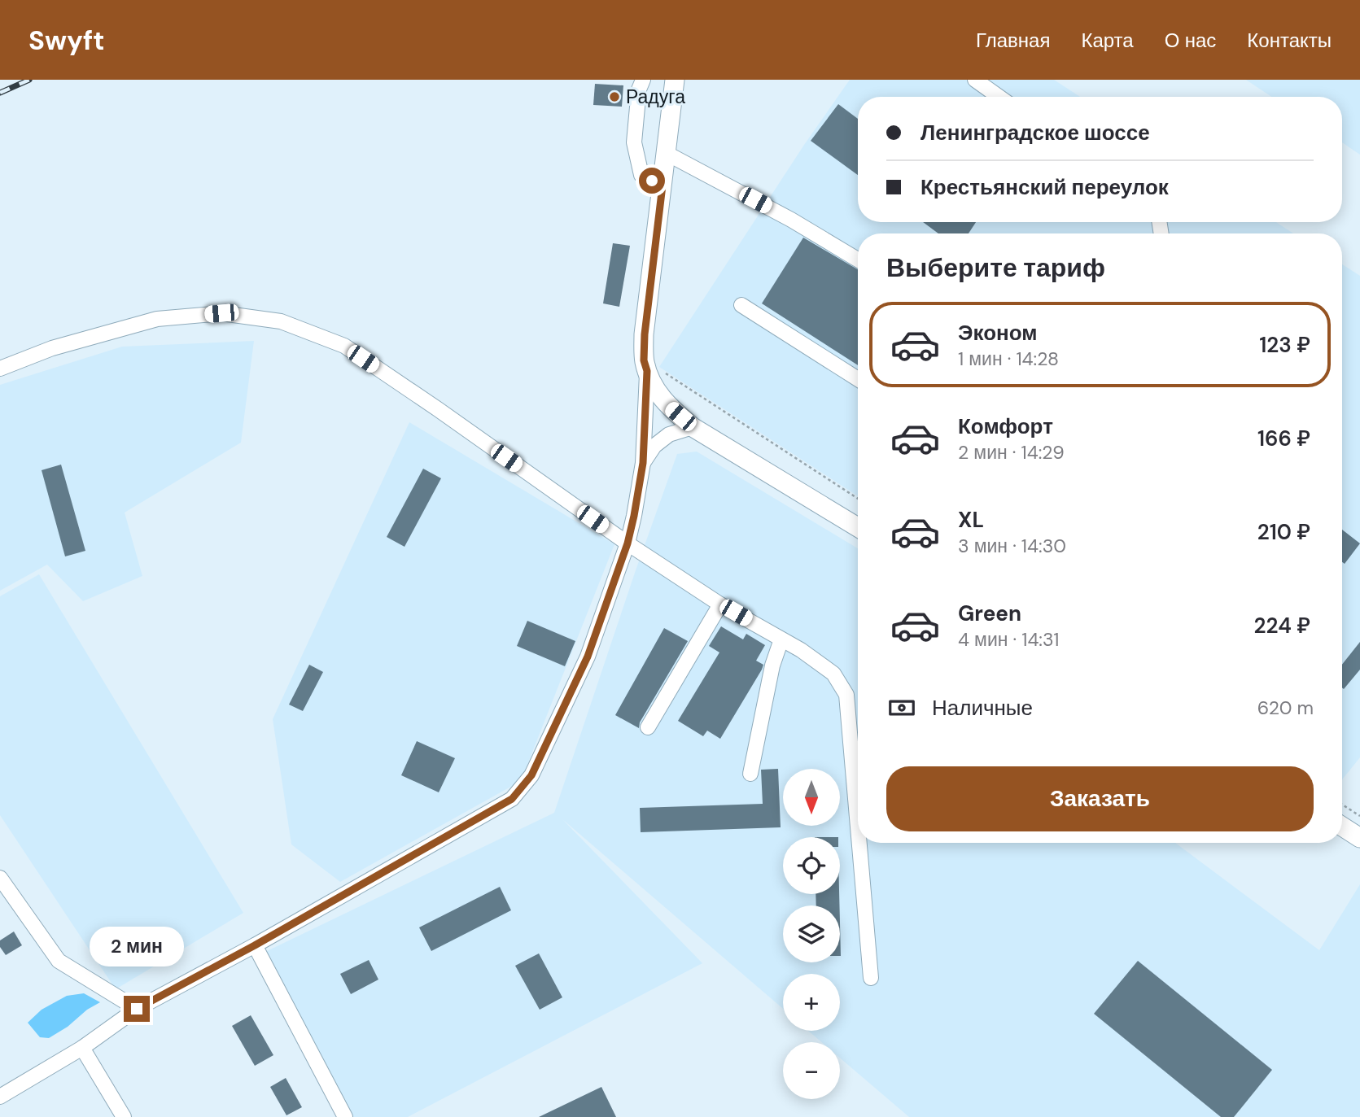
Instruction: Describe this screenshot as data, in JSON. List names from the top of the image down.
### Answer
{
  "places": ["Радуга"],
  "north": "bottom",
  "page": {
    "header": "Swyft",
    "nav": [
      "Главная",
      "Карта",
      "О нас",
      "Контакты"
    ],
    "banner": ["Ленинградское шоссе", "Крестьянский переулок"],
    "heading": "Выберите тариф",
    "list": [
      {
        "name": "Эконом",
        "note": "1 мин · 14:28",
        "value": "123 ₽"
      },
      {
        "name": "Комфорт",
        "note": "2 мин · 14:29",
        "value": "166 ₽"
      },
      {
        "name": "XL",
        "note": "3 мин · 14:30",
        "value": "210 ₽"
      },
      {
        "name": "Green",
        "note": "4 мин · 14:31",
        "value": "224 ₽"
      }
    ],
    "pay": ["Наличные", "620 m"],
    "buttons": "Заказать",
    "map_buttons": ["+", "−"],
    "bubble": "2 мин"
  }
}
